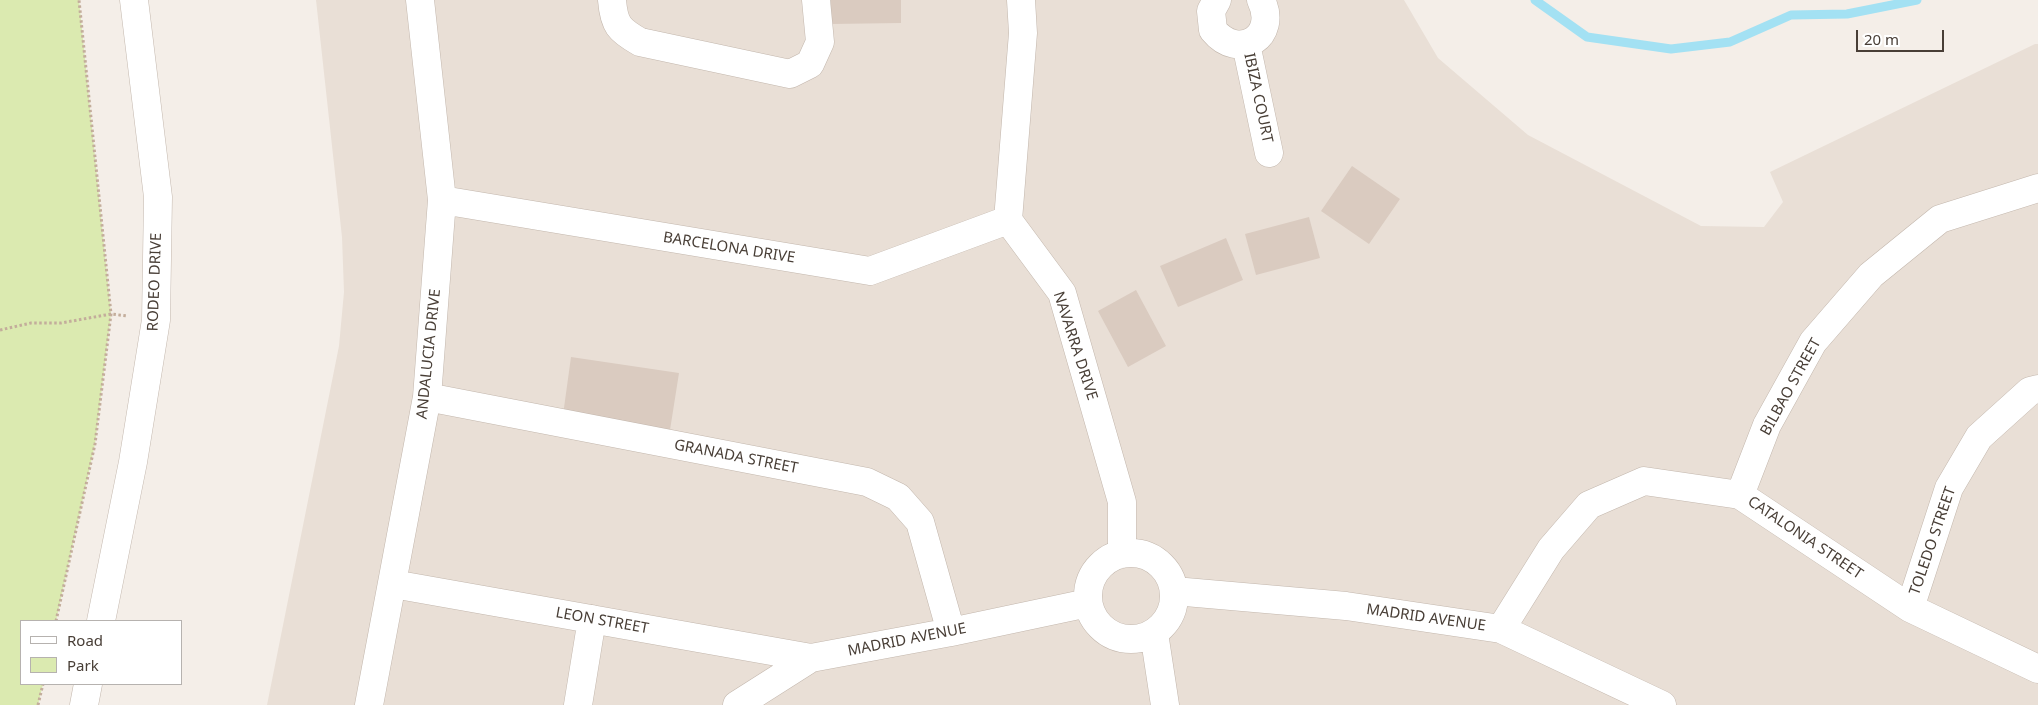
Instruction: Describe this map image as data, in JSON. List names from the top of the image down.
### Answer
{
  "streets": {
    "street": [
      "IBIZA COURT",
      "BARCELONA DRIVE",
      "RODEO DRIVE",
      "NAVARRA DRIVE",
      "ANDALUCIA DRIVE",
      "BILBAO STREET",
      "GRANADA STREET",
      "CATALONIA STREET",
      "TOLEDO STREET",
      "MADRID AVENUE",
      "LEON STREET"
    ]
  },
  "crossings": [
    ["BARCELONA DRIVE", "NAVARRA DRIVE"],
    ["BARCELONA DRIVE", "ANDALUCIA DRIVE"],
    ["NAVARRA DRIVE", "MADRID AVENUE"],
    ["ANDALUCIA DRIVE", "GRANADA STREET"],
    ["ANDALUCIA DRIVE", "LEON STREET"],
    ["BILBAO STREET", "CATALONIA STREET"],
    ["GRANADA STREET", "MADRID AVENUE"],
    ["CATALONIA STREET", "TOLEDO STREET"],
    ["CATALONIA STREET", "MADRID AVENUE"],
    ["MADRID AVENUE", "LEON STREET"]
  ],
  "legend": ["Road", "Park"],
  "scale_bar": "20 m"
}
